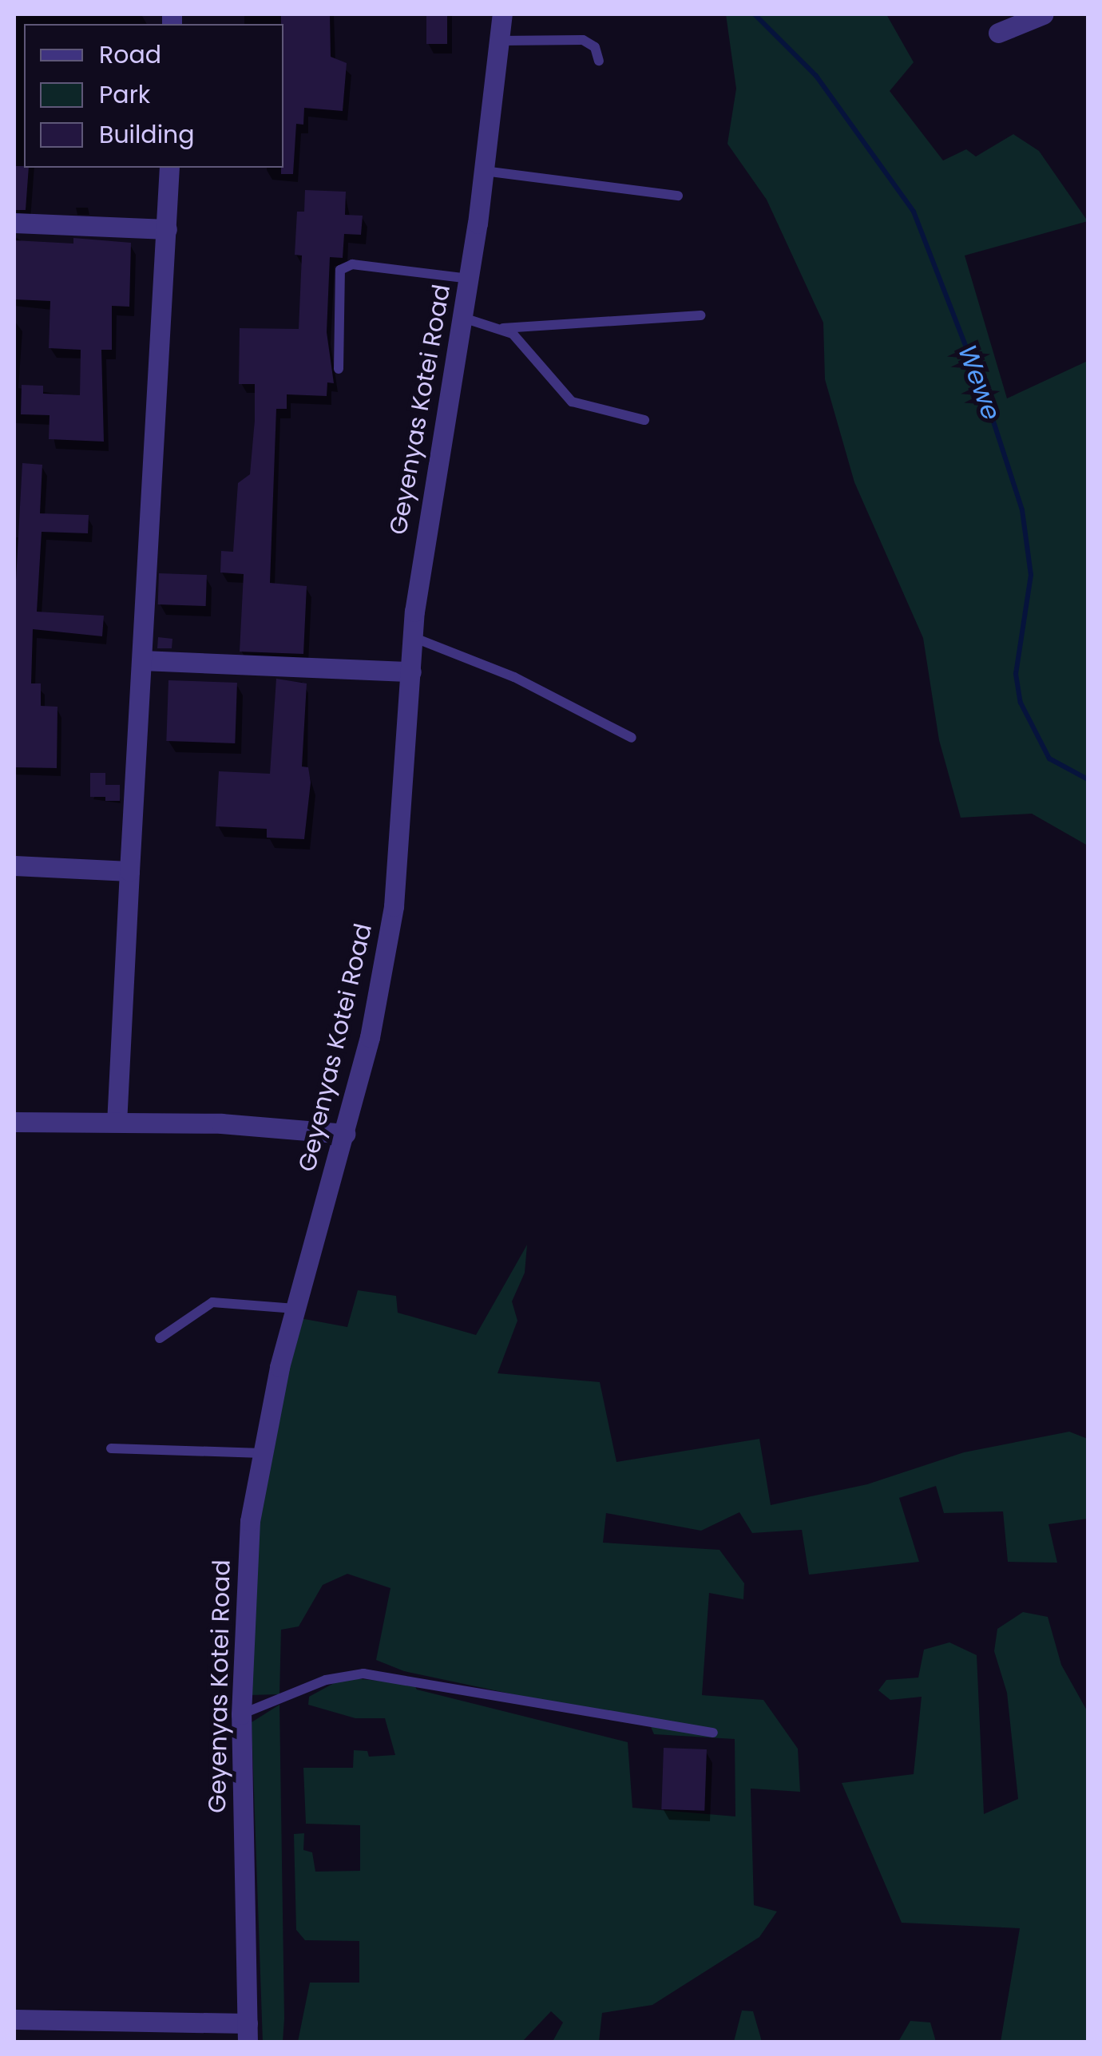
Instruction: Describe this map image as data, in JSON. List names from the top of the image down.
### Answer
{
  "streets": {
    "street": ["Geyenyas Kotei Road"]
  },
  "water": ["Wewe"],
  "legend": ["Road", "Park", "Building"]
}
